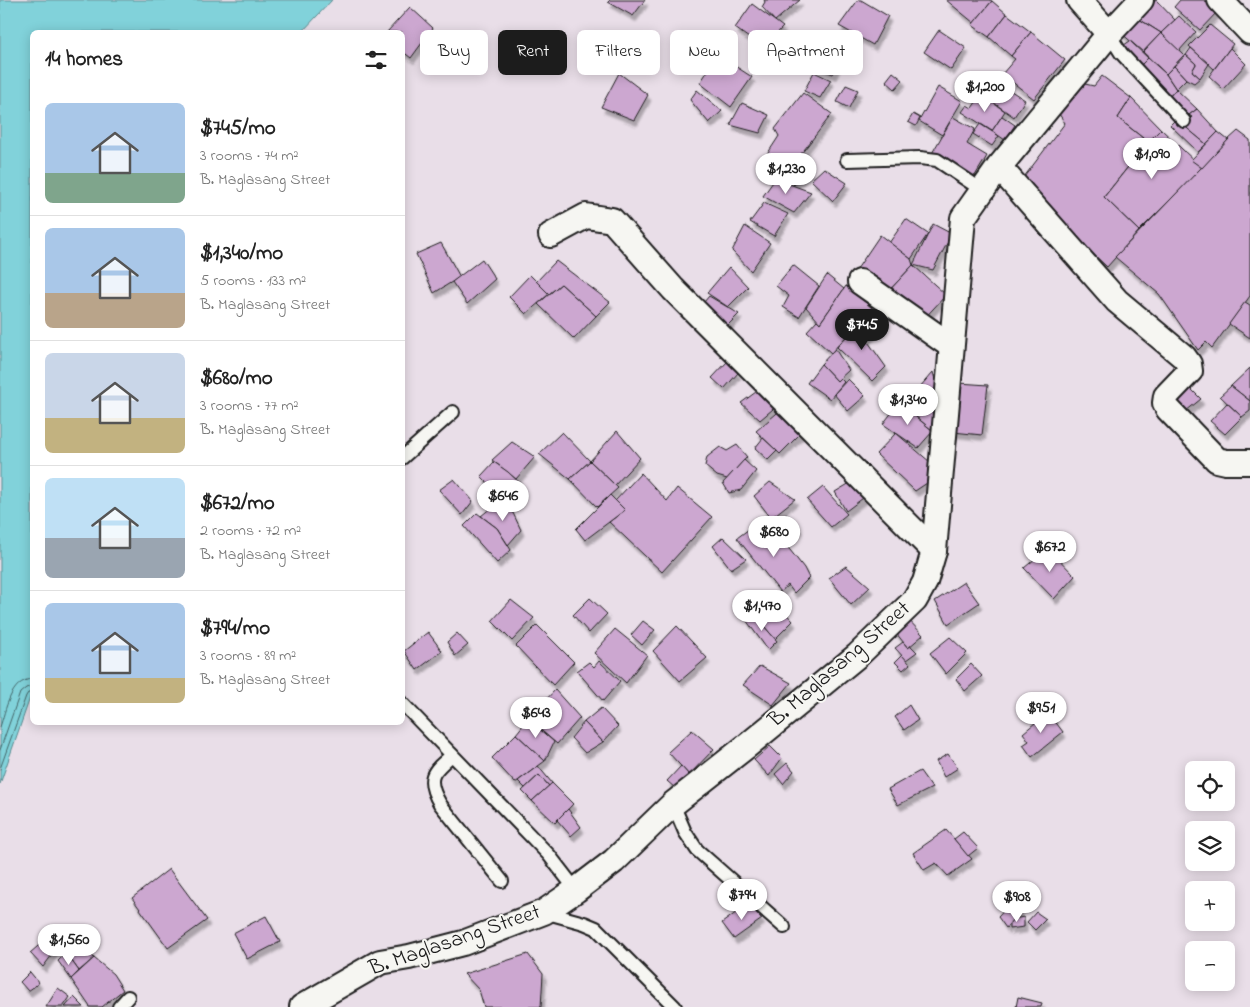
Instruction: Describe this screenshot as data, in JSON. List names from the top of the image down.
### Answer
{
  "streets": {
    "street": ["B. Maglasang Street"]
  },
  "page": {
    "chip": [
      "Buy",
      "Rent",
      "Filters",
      "New",
      "Apartment"
    ],
    "heading": "14 homes",
    "price": [
      "$1,200",
      "$1,090",
      "$1,230",
      "$745",
      "$1,340",
      "$646",
      "$680",
      "$672",
      "$1,470",
      "$951",
      "$643",
      "$794",
      "$908",
      "$1,560"
    ],
    "list": [
      {
        "name": "$745/mo",
        "note": "3 rooms · 74 m² · B. Maglasang Street"
      },
      {
        "name": "$1,340/mo",
        "note": "5 rooms · 133 m² · B. Maglasang Street"
      },
      {
        "name": "$680/mo",
        "note": "3 rooms · 77 m² · B. Maglasang Street"
      },
      {
        "name": "$672/mo",
        "note": "2 rooms · 72 m² · B. Maglasang Street"
      },
      {
        "name": "$794/mo",
        "note": "3 rooms · 89 m² · B. Maglasang Street"
      }
    ],
    "map_buttons": ["+", "−"]
  }
}
